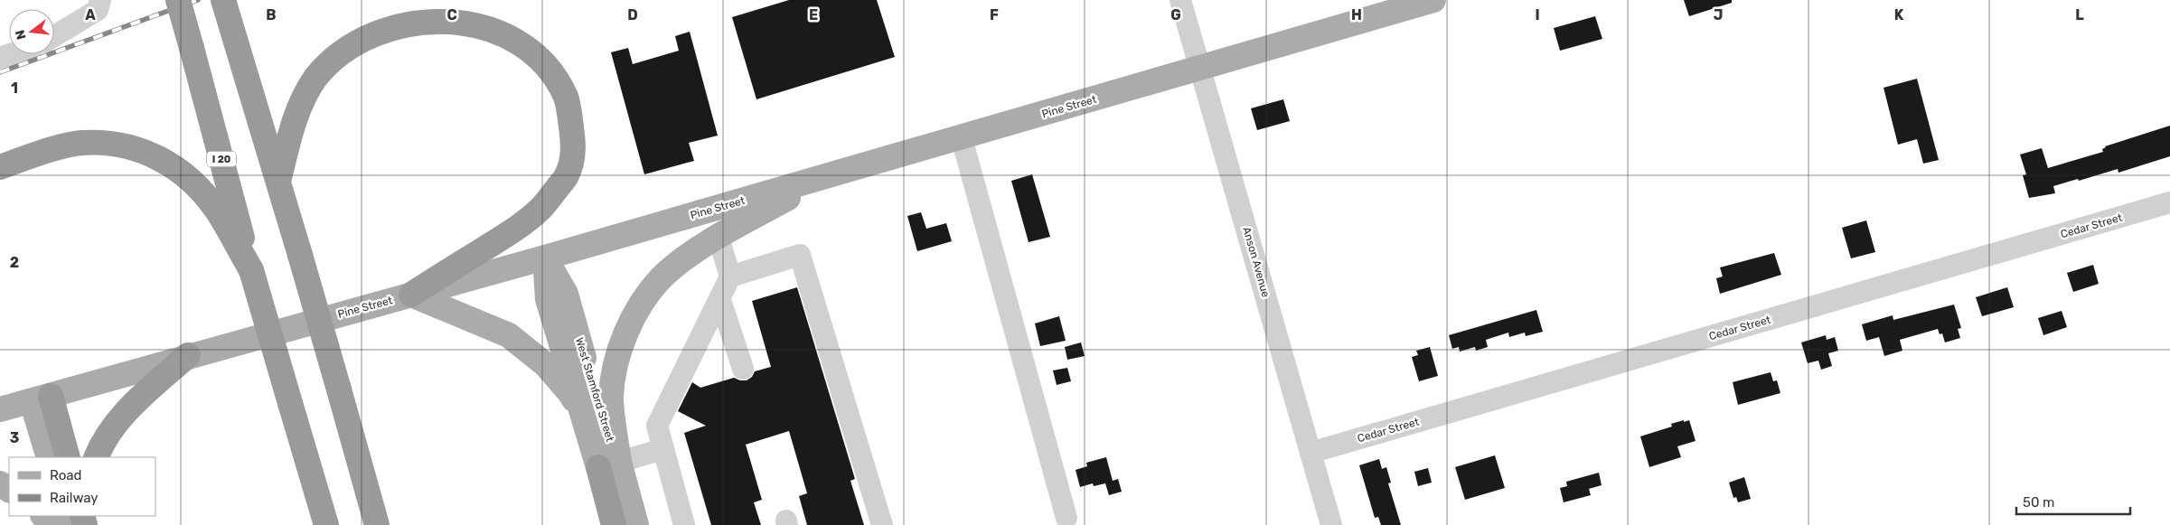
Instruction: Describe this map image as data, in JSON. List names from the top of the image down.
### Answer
{
  "streets": {
    "highway": ["I 20"],
    "main road": ["Pine Street", "West Stamford Street"],
    "street": ["Cedar Street", "Anson Avenue"]
  },
  "crossings": [
    ["Pine Street", "Anson Avenue"],
    ["Pine Street", "West Stamford Street"],
    ["Cedar Street", "Anson Avenue"]
  ],
  "legend": ["Road", "Railway"],
  "scale_bar": "50 m",
  "north": "left",
  "grid": {
    "columns": [
      "A",
      "B",
      "C",
      "D",
      "E",
      "F",
      "G",
      "H",
      "I",
      "J",
      "K",
      "L"
    ],
    "rows": ["1", "2", "3"]
  }
}
